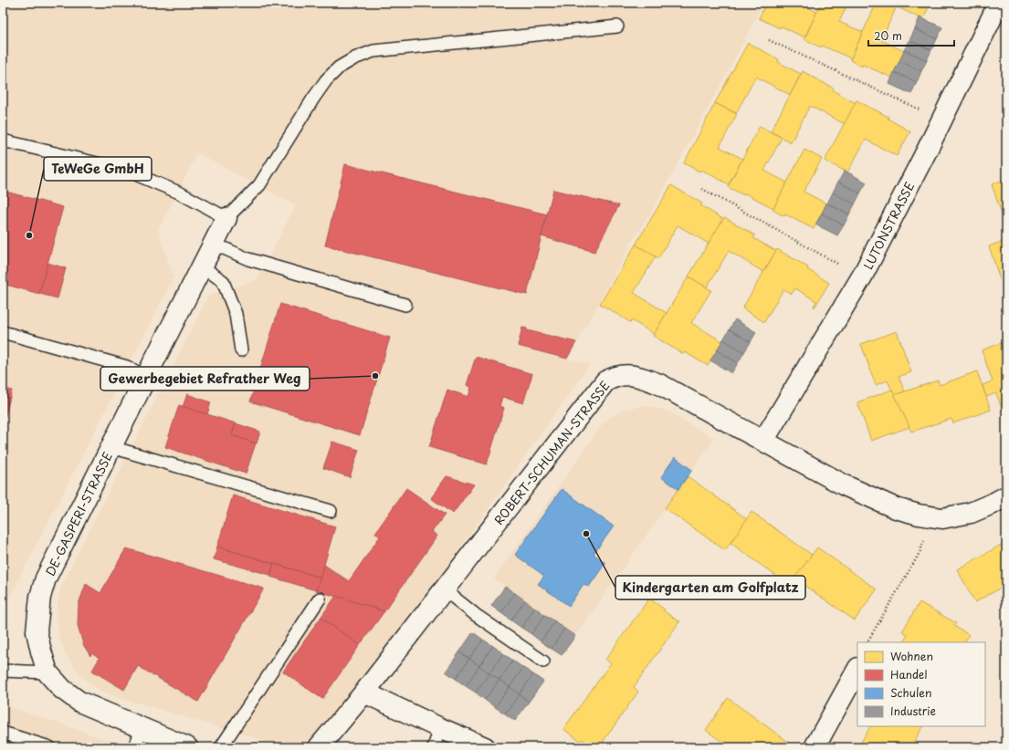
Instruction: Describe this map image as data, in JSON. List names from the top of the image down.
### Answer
{
  "streets": {
    "street": ["LUTONSTRASSE", "ROBERT-SCHUMAN-STRASSE", "DE-GASPERI-STRASSE"]
  },
  "crossings": [
    ["LUTONSTRASSE", "ROBERT-SCHUMAN-STRASSE"]
  ],
  "places": ["TeWeGe GmbH", "Gewerbegebiet Refrather Weg", "Kindergarten am Golfplatz"],
  "legend": [
    "Wohnen",
    "Handel",
    "Schulen",
    "Industrie"
  ],
  "scale_bar": "20 m"
}
